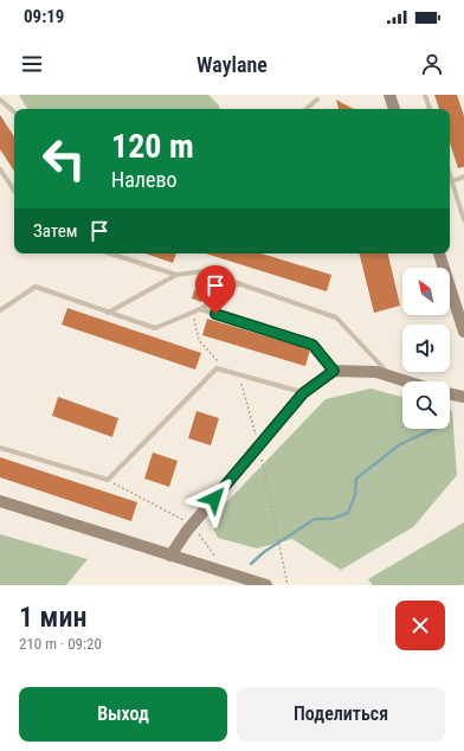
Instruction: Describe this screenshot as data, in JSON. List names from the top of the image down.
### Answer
{
  "north": "top left",
  "page": {
    "status": "09:19",
    "header": "Waylane",
    "turn": ["120 m", "Налево"],
    "then": "Затем",
    "heading": ["1 мин", "210 m · 09:20"],
    "buttons": ["Выход", "Поделиться"]
  }
}
